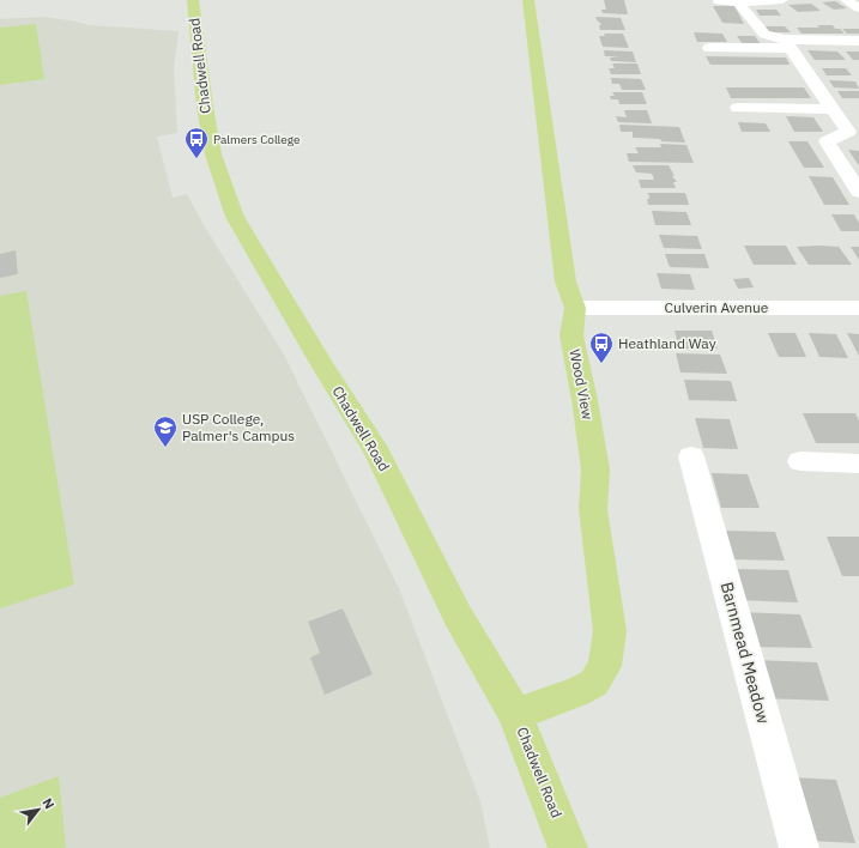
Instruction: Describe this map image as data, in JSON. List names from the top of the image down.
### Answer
{
  "streets": {
    "main road": ["Chadwell Road", "Wood View"],
    "street": ["Culverin Avenue", "Barnmead Meadow"]
  },
  "crossings": [
    ["Chadwell Road", "Wood View"],
    ["Culverin Avenue", "Wood View"]
  ],
  "places": {
    "bus stop": ["Palmers College", "Heathland Way"],
    "school or university": ["USP College, Palmer's Campus"]
  },
  "north": "top right"
}
